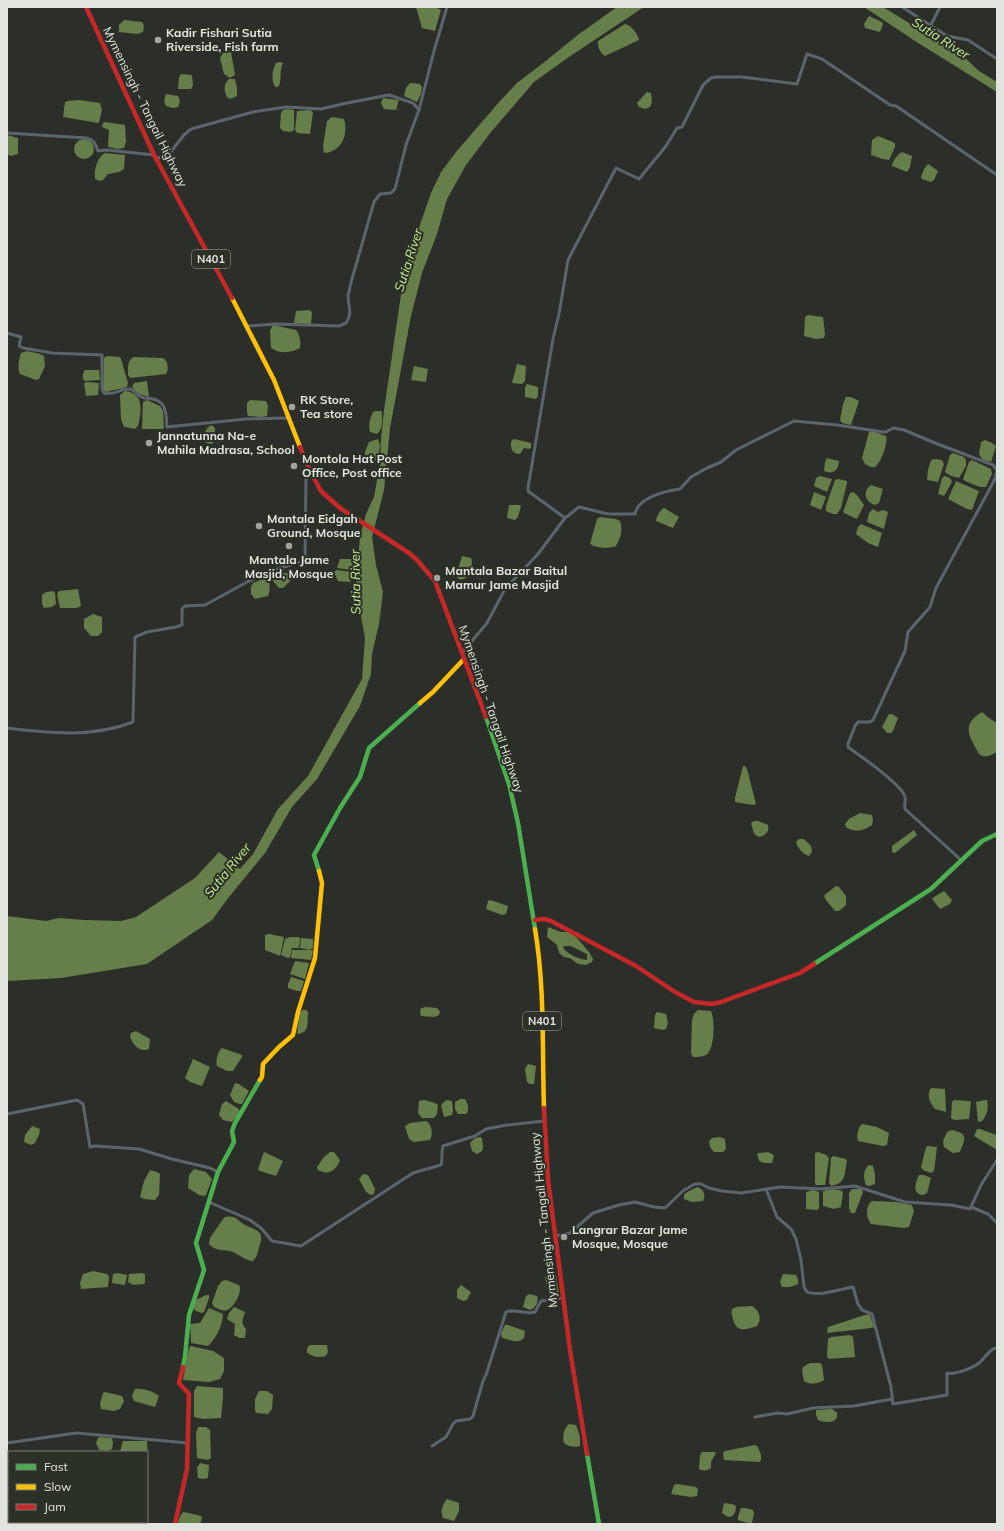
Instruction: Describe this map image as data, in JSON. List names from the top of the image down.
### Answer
{
  "streets": {
    "main road": ["Mymensingh - Tangail Highway", "N401"]
  },
  "water": ["Sutia River"],
  "places": [
    "Kadir Fishari Sutia Riverside, Fish farm",
    "RK Store, Tea store",
    "Jannatunna Na-e Mahila Madrasa, School",
    "Montola Hat Post Office, Post office",
    "Mantala Eidgah Ground, Mosque",
    "Mantala Jame Masjid, Mosque",
    "Mantala Bazar Baitul Mamur Jame Masjid",
    "Langrar Bazar Jame Mosque, Mosque"
  ],
  "legend": ["Fast", "Slow", "Jam"]
}
